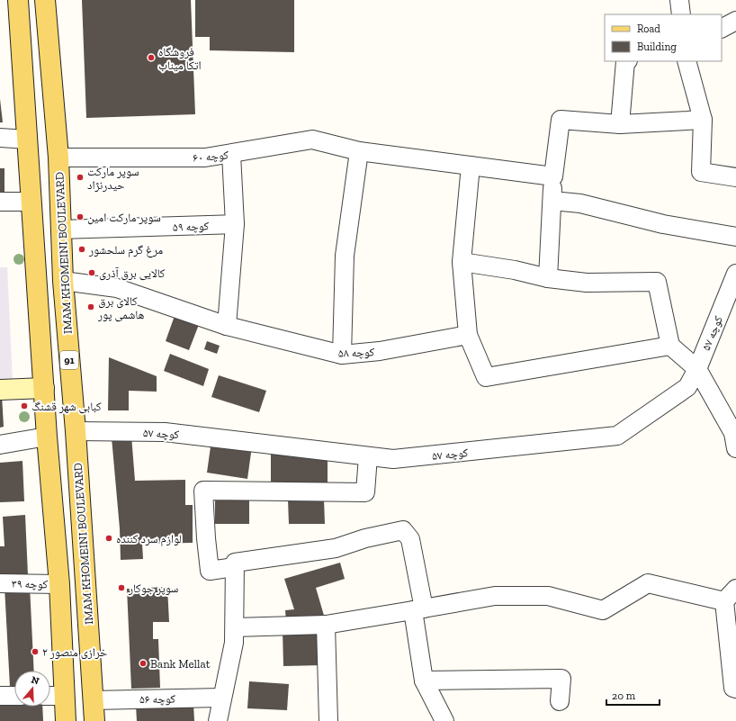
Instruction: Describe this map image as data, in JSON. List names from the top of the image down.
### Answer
{
  "streets": {
    "main road": ["IMAM KHOMEINI BOULEVARD", "91"],
    "street": [
      "کوچه ۶۰",
      "کوچه ۵۹",
      "کوچه ۵۷",
      "کوچه ۵۸",
      "کوچه ۳۹",
      "کوچه ۵۶"
    ]
  },
  "crossings": [
    ["کوچه ۶۰", "IMAM KHOMEINI BOULEVARD"],
    ["کوچه ۵۹", "IMAM KHOMEINI BOULEVARD"],
    ["IMAM KHOMEINI BOULEVARD", "کوچه ۵۷"],
    ["IMAM KHOMEINI BOULEVARD", "کوچه ۵۸"],
    ["IMAM KHOMEINI BOULEVARD", "کوچه ۵۶"],
    ["91", "کوچه ۳۹"]
  ],
  "places": [
    "فروشگاه اتکا میناب",
    "سوپر مارکت حیدرنژاد",
    "سوپر مارکت امین",
    "مرغ گرم سلحشور",
    "کالایی برق آذری",
    "کالای برق هاشمی پور",
    "کبابی شهر قشنگ",
    "لوازم سرد کننده",
    "سوپر جوکار",
    "خرازی منصور ۲",
    "Bank Mellat"
  ],
  "legend": ["Road", "Building"],
  "scale_bar": "20 m",
  "north": "top"
}
